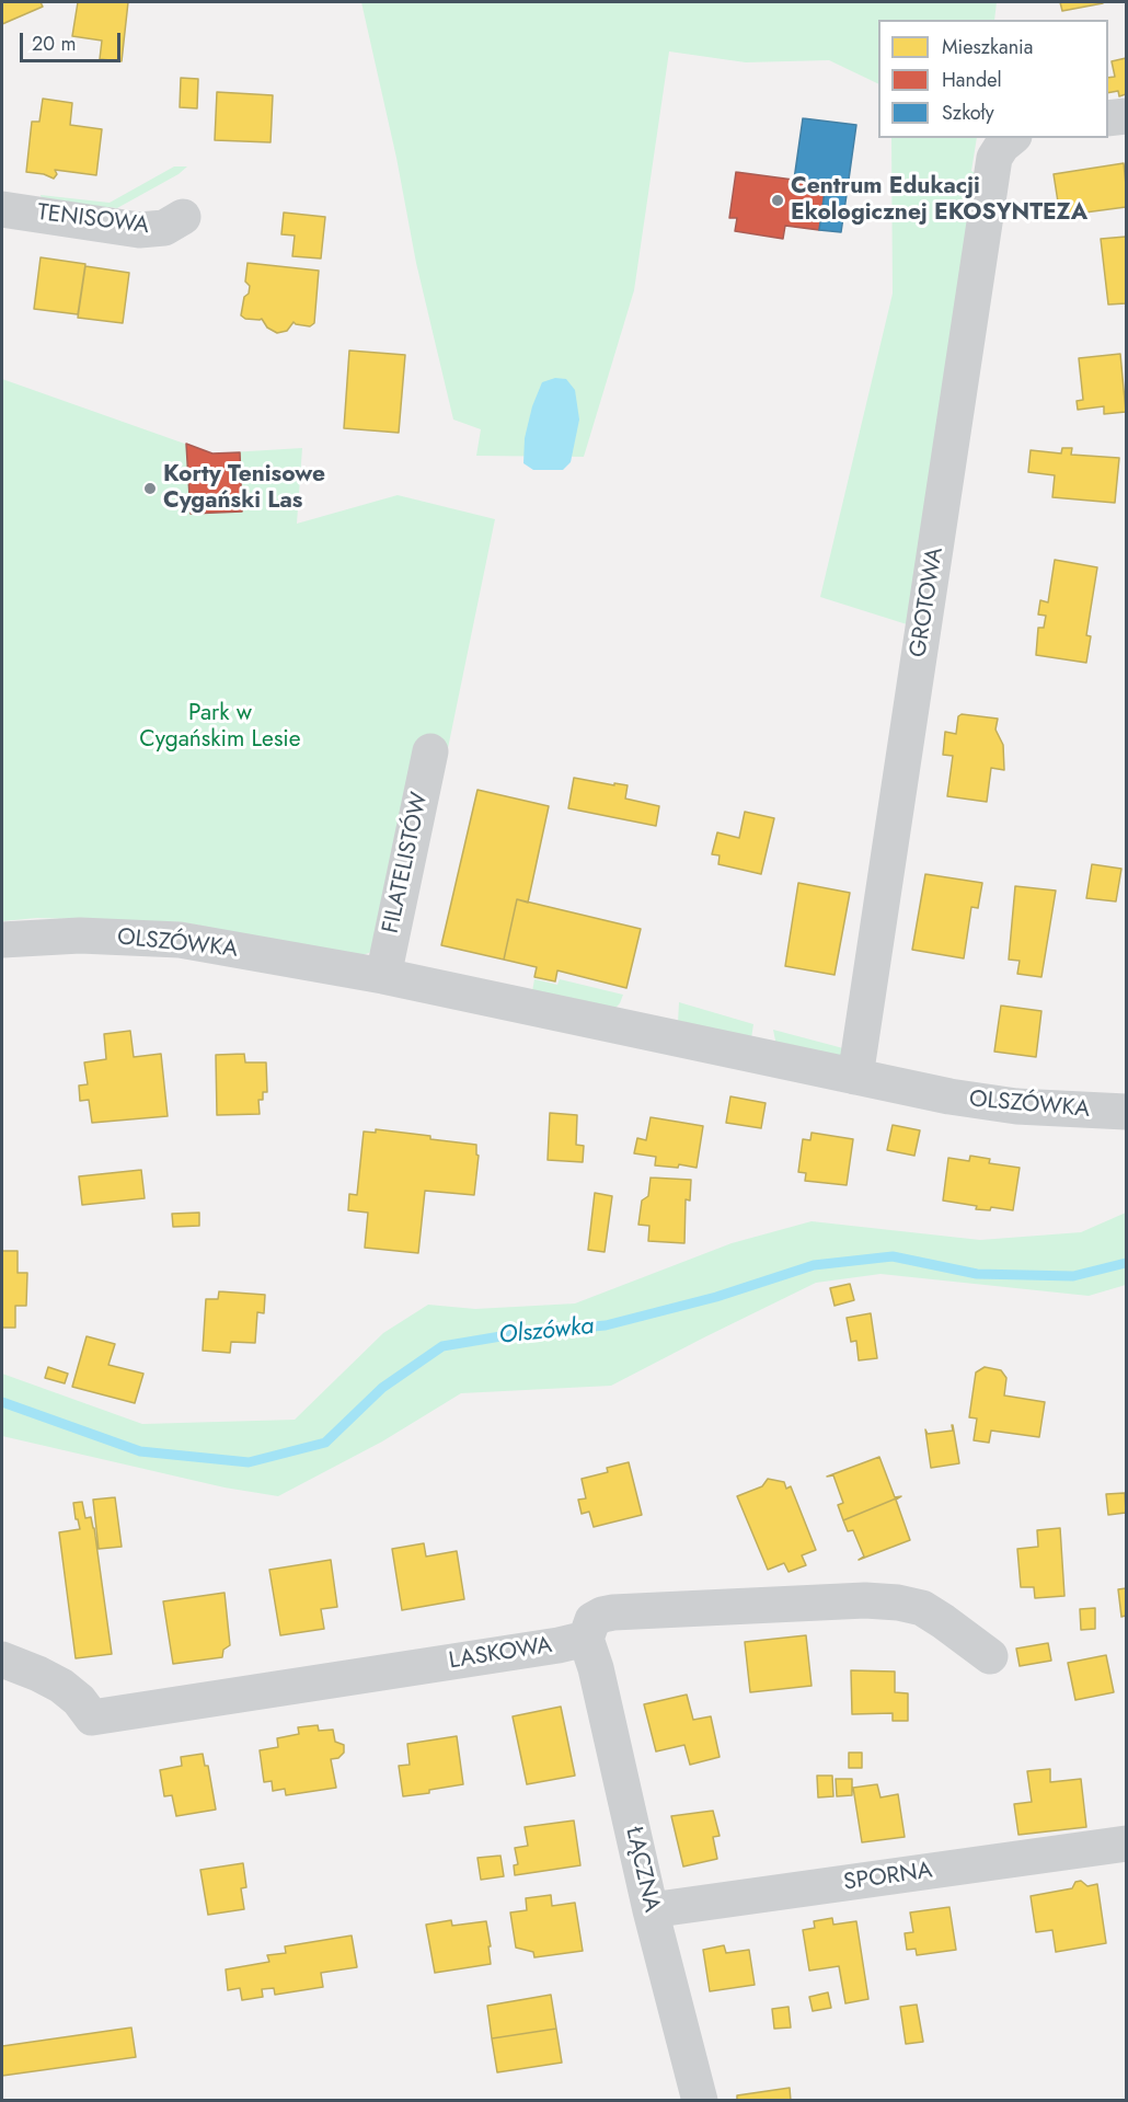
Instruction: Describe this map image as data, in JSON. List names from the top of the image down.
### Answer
{
  "streets": {
    "street": [
      "TENISOWA",
      "GROTOWA",
      "FILATELISTÓW",
      "OLSZÓWKA",
      "LASKOWA",
      "ŁĄCZNA",
      "SPORNA"
    ]
  },
  "crossings": [
    ["GROTOWA", "OLSZÓWKA"],
    ["FILATELISTÓW", "OLSZÓWKA"],
    ["LASKOWA", "ŁĄCZNA"],
    ["ŁĄCZNA", "SPORNA"]
  ],
  "water": ["Olszówka"],
  "parks": ["Park w Cygańskim Lesie"],
  "places": ["Centrum Edukacji Ekologicznej EKOSYNTEZA", "Korty Tenisowe Cygański Las"],
  "legend": ["Mieszkania", "Handel", "Szkoły"],
  "scale_bar": "20 m"
}
